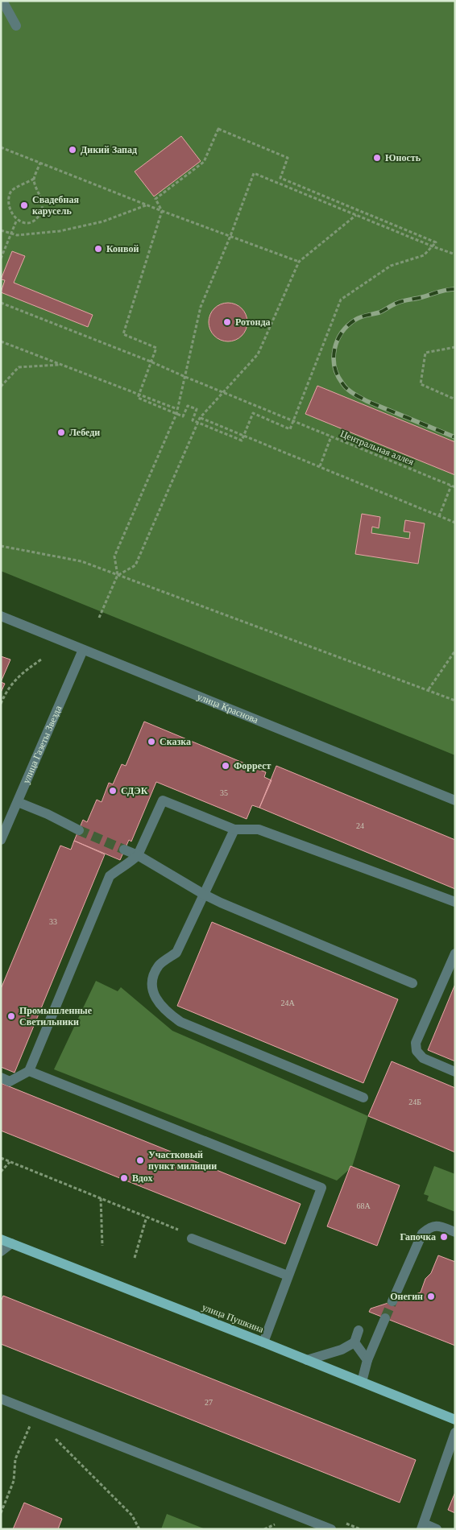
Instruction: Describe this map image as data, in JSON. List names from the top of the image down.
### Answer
{
  "streets": {
    "main road": ["улица Пушкина"],
    "street": ["улица Краснова", "улица Газеты Звезда"],
    "path": ["Центральная аллея"]
  },
  "crossings": [
    ["улица Краснова", "улица Газеты Звезда"]
  ],
  "places": [
    "Дикий Запад",
    "Юность",
    "Свадебная карусель",
    "Конвой",
    "Ротонда",
    "Лебеди",
    "Сказка",
    "Форрест",
    "СДЭК",
    "Промышленные Светильники",
    "Участковый пункт милиции",
    "Вдох",
    "Гапочка",
    "Онегин"
  ],
  "house_numbers": [
    "35",
    "24",
    "33",
    "24А",
    "24Б",
    "68А",
    "27"
  ]
}
